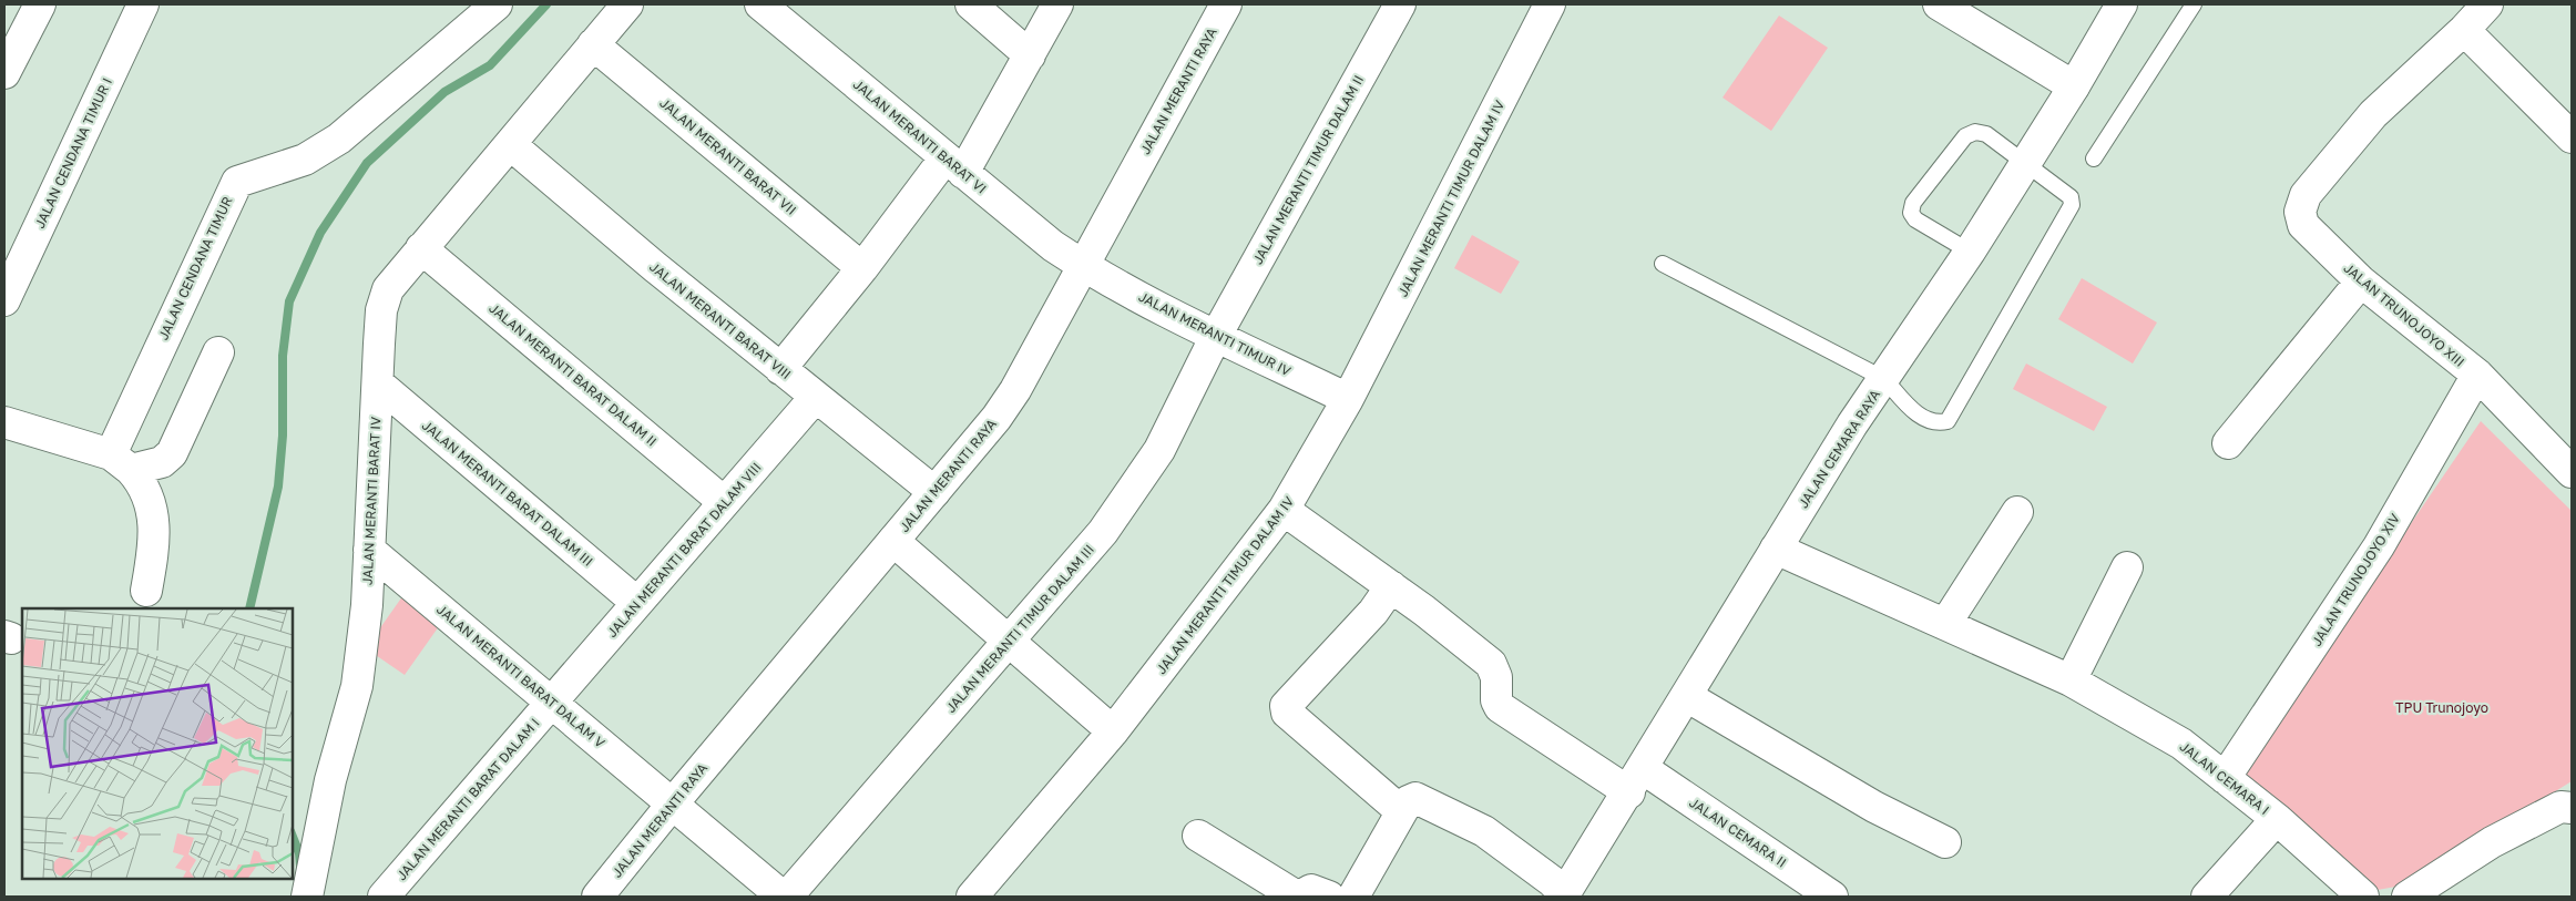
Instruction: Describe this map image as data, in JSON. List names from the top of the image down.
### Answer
{
  "streets": {
    "street": [
      "JALAN MERANTI RAYA",
      "JALAN MERANTI BARAT VI",
      "JALAN CENDANA TIMUR I",
      "JALAN MERANTI BARAT VII",
      "JALAN MERANTI TIMUR DALAM II",
      "JALAN MERANTI TIMUR DALAM IV",
      "JALAN CENDANA TIMUR",
      "JALAN TRUNOJOYO XIII",
      "JALAN MERANTI BARAT VIII",
      "JALAN MERANTI TIMUR IV",
      "JALAN MERANTI BARAT DALAM II",
      "JALAN CEMARA RAYA",
      "JALAN MERANTI BARAT DALAM III",
      "JALAN MERANTI BARAT IV",
      "JALAN MERANTI BARAT DALAM VIII",
      "JALAN TRUNOJOYO XIV",
      "JALAN MERANTI TIMUR DALAM III",
      "JALAN MERANTI BARAT DALAM V",
      "JALAN CEMARA I",
      "JALAN MERANTI BARAT DALAM I",
      "JALAN CEMARA II"
    ]
  },
  "crossings": [
    ["JALAN MERANTI RAYA", "JALAN MERANTI BARAT VI"],
    ["JALAN MERANTI RAYA", "JALAN MERANTI BARAT VIII"],
    ["JALAN MERANTI RAYA", "JALAN MERANTI TIMUR IV"],
    ["JALAN MERANTI RAYA", "JALAN MERANTI BARAT DALAM V"],
    ["JALAN MERANTI BARAT VI", "JALAN MERANTI TIMUR IV"],
    ["JALAN MERANTI BARAT VII", "JALAN MERANTI BARAT IV"],
    ["JALAN MERANTI TIMUR DALAM II", "JALAN MERANTI TIMUR IV"],
    ["JALAN MERANTI TIMUR DALAM II", "JALAN MERANTI TIMUR DALAM III"],
    ["JALAN MERANTI TIMUR DALAM IV", "JALAN MERANTI TIMUR IV"],
    ["JALAN MERANTI TIMUR DALAM IV", "JALAN CEMARA II"],
    ["JALAN TRUNOJOYO XIII", "JALAN TRUNOJOYO XIV"],
    ["JALAN MERANTI BARAT VIII", "JALAN MERANTI BARAT IV"],
    ["JALAN MERANTI BARAT VIII", "JALAN MERANTI BARAT DALAM VIII"],
    ["JALAN MERANTI TIMUR IV", "JALAN MERANTI TIMUR DALAM III"],
    ["JALAN MERANTI BARAT DALAM II", "JALAN MERANTI BARAT IV"],
    ["JALAN MERANTI BARAT DALAM II", "JALAN MERANTI BARAT DALAM VIII"],
    ["JALAN CEMARA RAYA", "JALAN CEMARA I"],
    ["JALAN CEMARA RAYA", "JALAN CEMARA II"],
    ["JALAN MERANTI BARAT DALAM III", "JALAN MERANTI BARAT IV"],
    ["JALAN MERANTI BARAT DALAM III", "JALAN MERANTI BARAT DALAM VIII"],
    ["JALAN MERANTI BARAT IV", "JALAN MERANTI BARAT DALAM V"],
    ["JALAN MERANTI BARAT DALAM VIII", "JALAN MERANTI BARAT DALAM V"],
    ["JALAN MERANTI BARAT DALAM VIII", "JALAN MERANTI BARAT DALAM I"],
    ["JALAN TRUNOJOYO XIV", "JALAN CEMARA I"],
    ["JALAN MERANTI BARAT DALAM V", "JALAN MERANTI BARAT DALAM I"]
  ],
  "parks": ["TPU Trunojoyo"]
}
